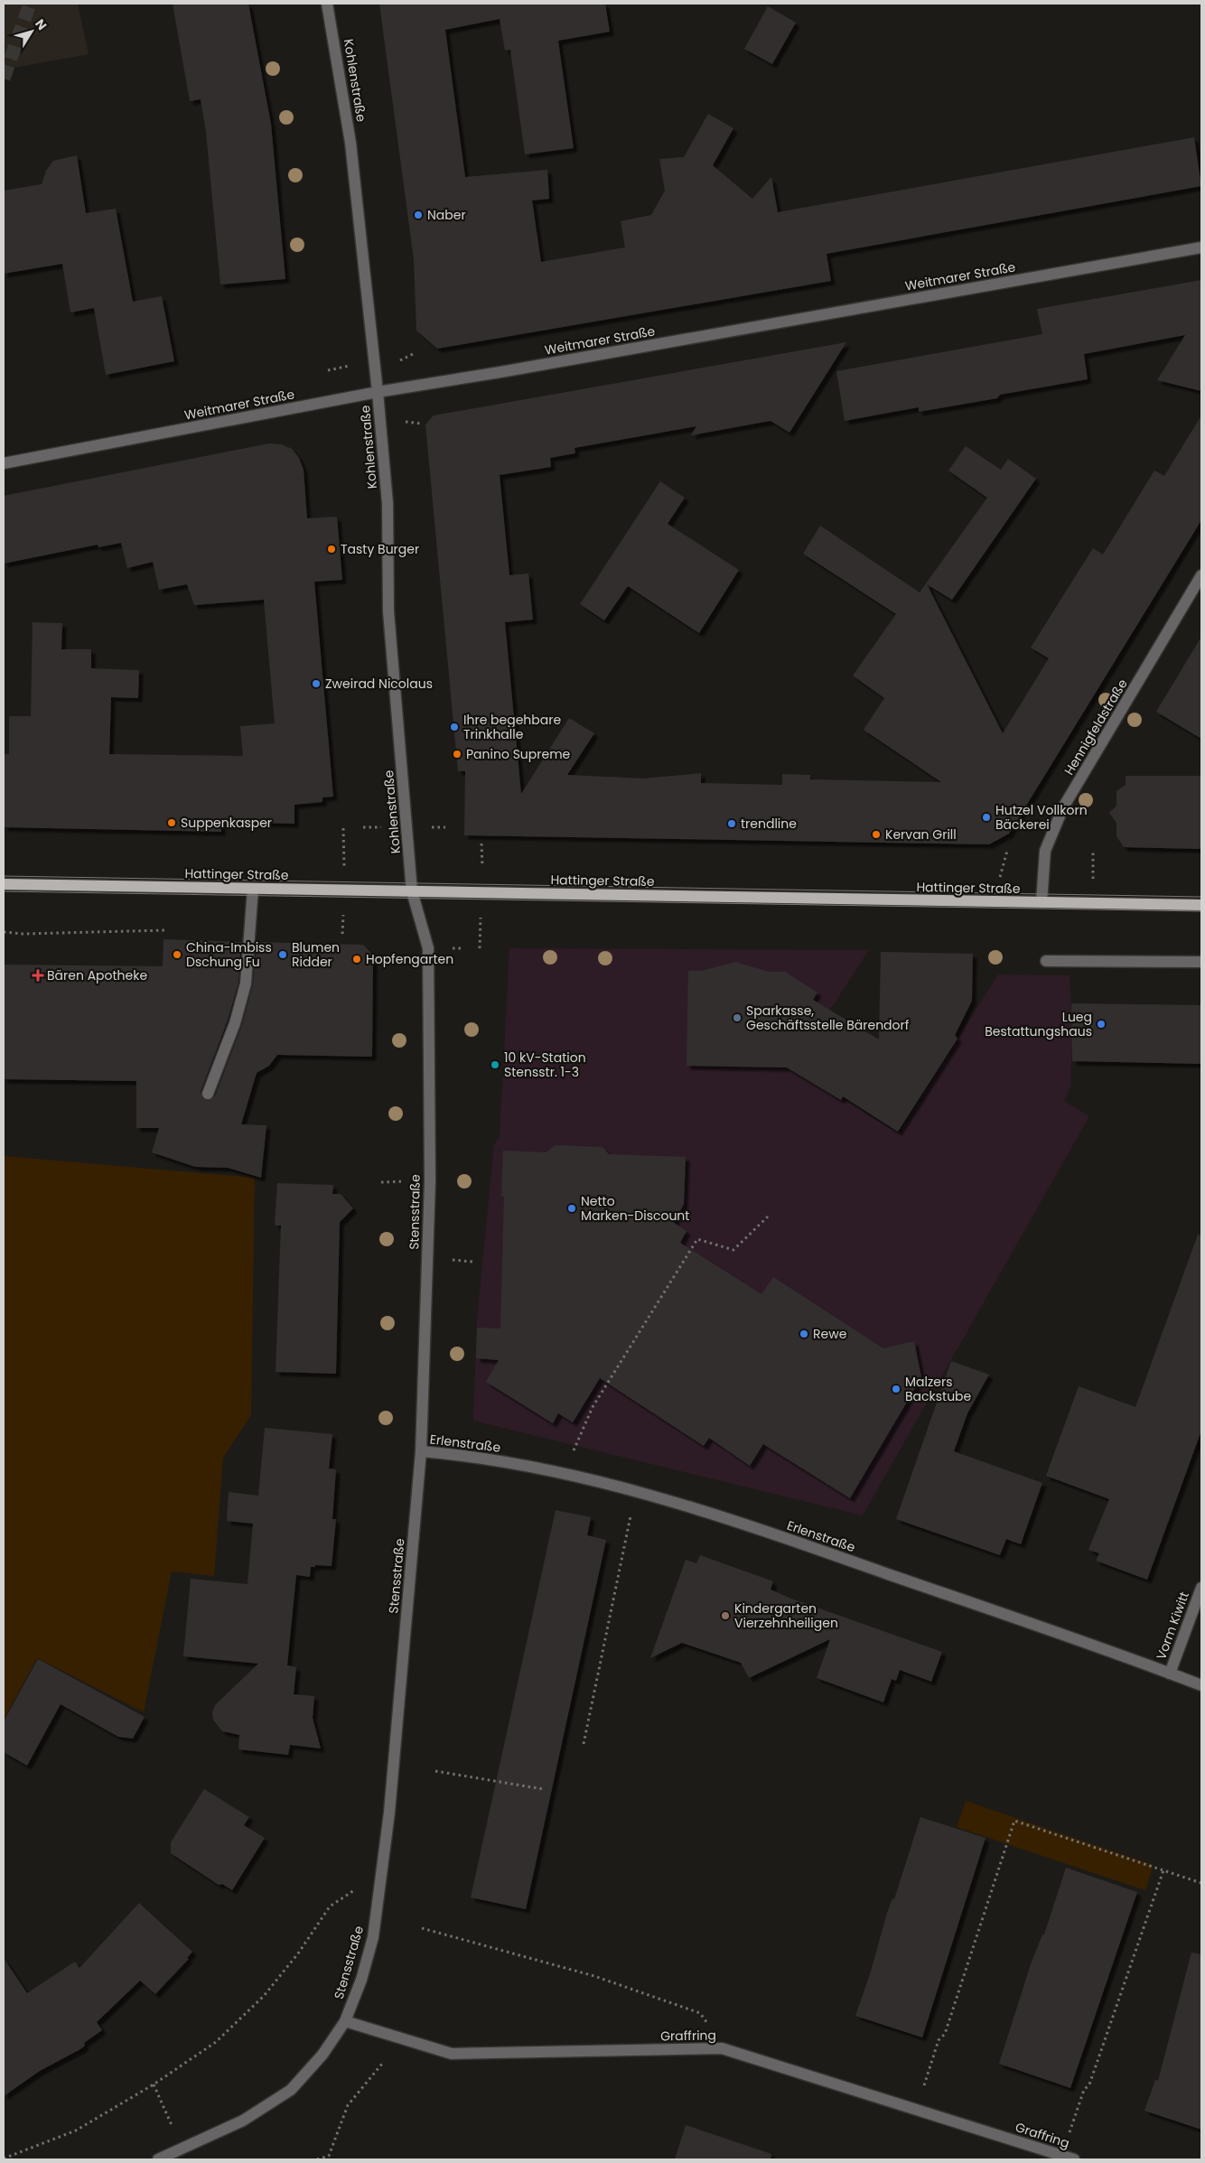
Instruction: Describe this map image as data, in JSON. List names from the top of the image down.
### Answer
{
  "streets": {
    "main road": ["Hattinger Straße"],
    "street": [
      "Kohlenstraße",
      "Weitmarer Straße",
      "Hennigfeldstraße",
      "Stensstraße",
      "Erlenstraße",
      "Vorm Kiwitt",
      "Graffring"
    ]
  },
  "crossings": [
    ["Kohlenstraße", "Weitmarer Straße"],
    ["Kohlenstraße", "Hattinger Straße"],
    ["Kohlenstraße", "Stensstraße"],
    ["Hennigfeldstraße", "Hattinger Straße"],
    ["Hattinger Straße", "Stensstraße"],
    ["Stensstraße", "Erlenstraße"],
    ["Stensstraße", "Graffring"],
    ["Erlenstraße", "Vorm Kiwitt"]
  ],
  "places": {
    "other": [
      "Naber",
      "Tasty Burger",
      "Zweirad Nicolaus",
      "Ihre begehbare Trinkhalle",
      "Panino Supreme",
      "Hutzel Vollkorn Bäckerei",
      "Suppenkasper",
      "trendline",
      "Kervan Grill",
      "China-Imbiss Dschung Fu",
      "Blumen Ridder",
      "Hopfengarten",
      "Sparkasse, Geschäftsstelle Bärendorf",
      "Lueg Bestattungshaus",
      "10 kV-Station Stensstr. 1-3",
      "Netto Marken-Discount",
      "Rewe",
      "Malzers Backstube",
      "Kindergarten Vierzehnheiligen"
    ],
    "health": ["Bären Apotheke"]
  },
  "north": "top right"
}
